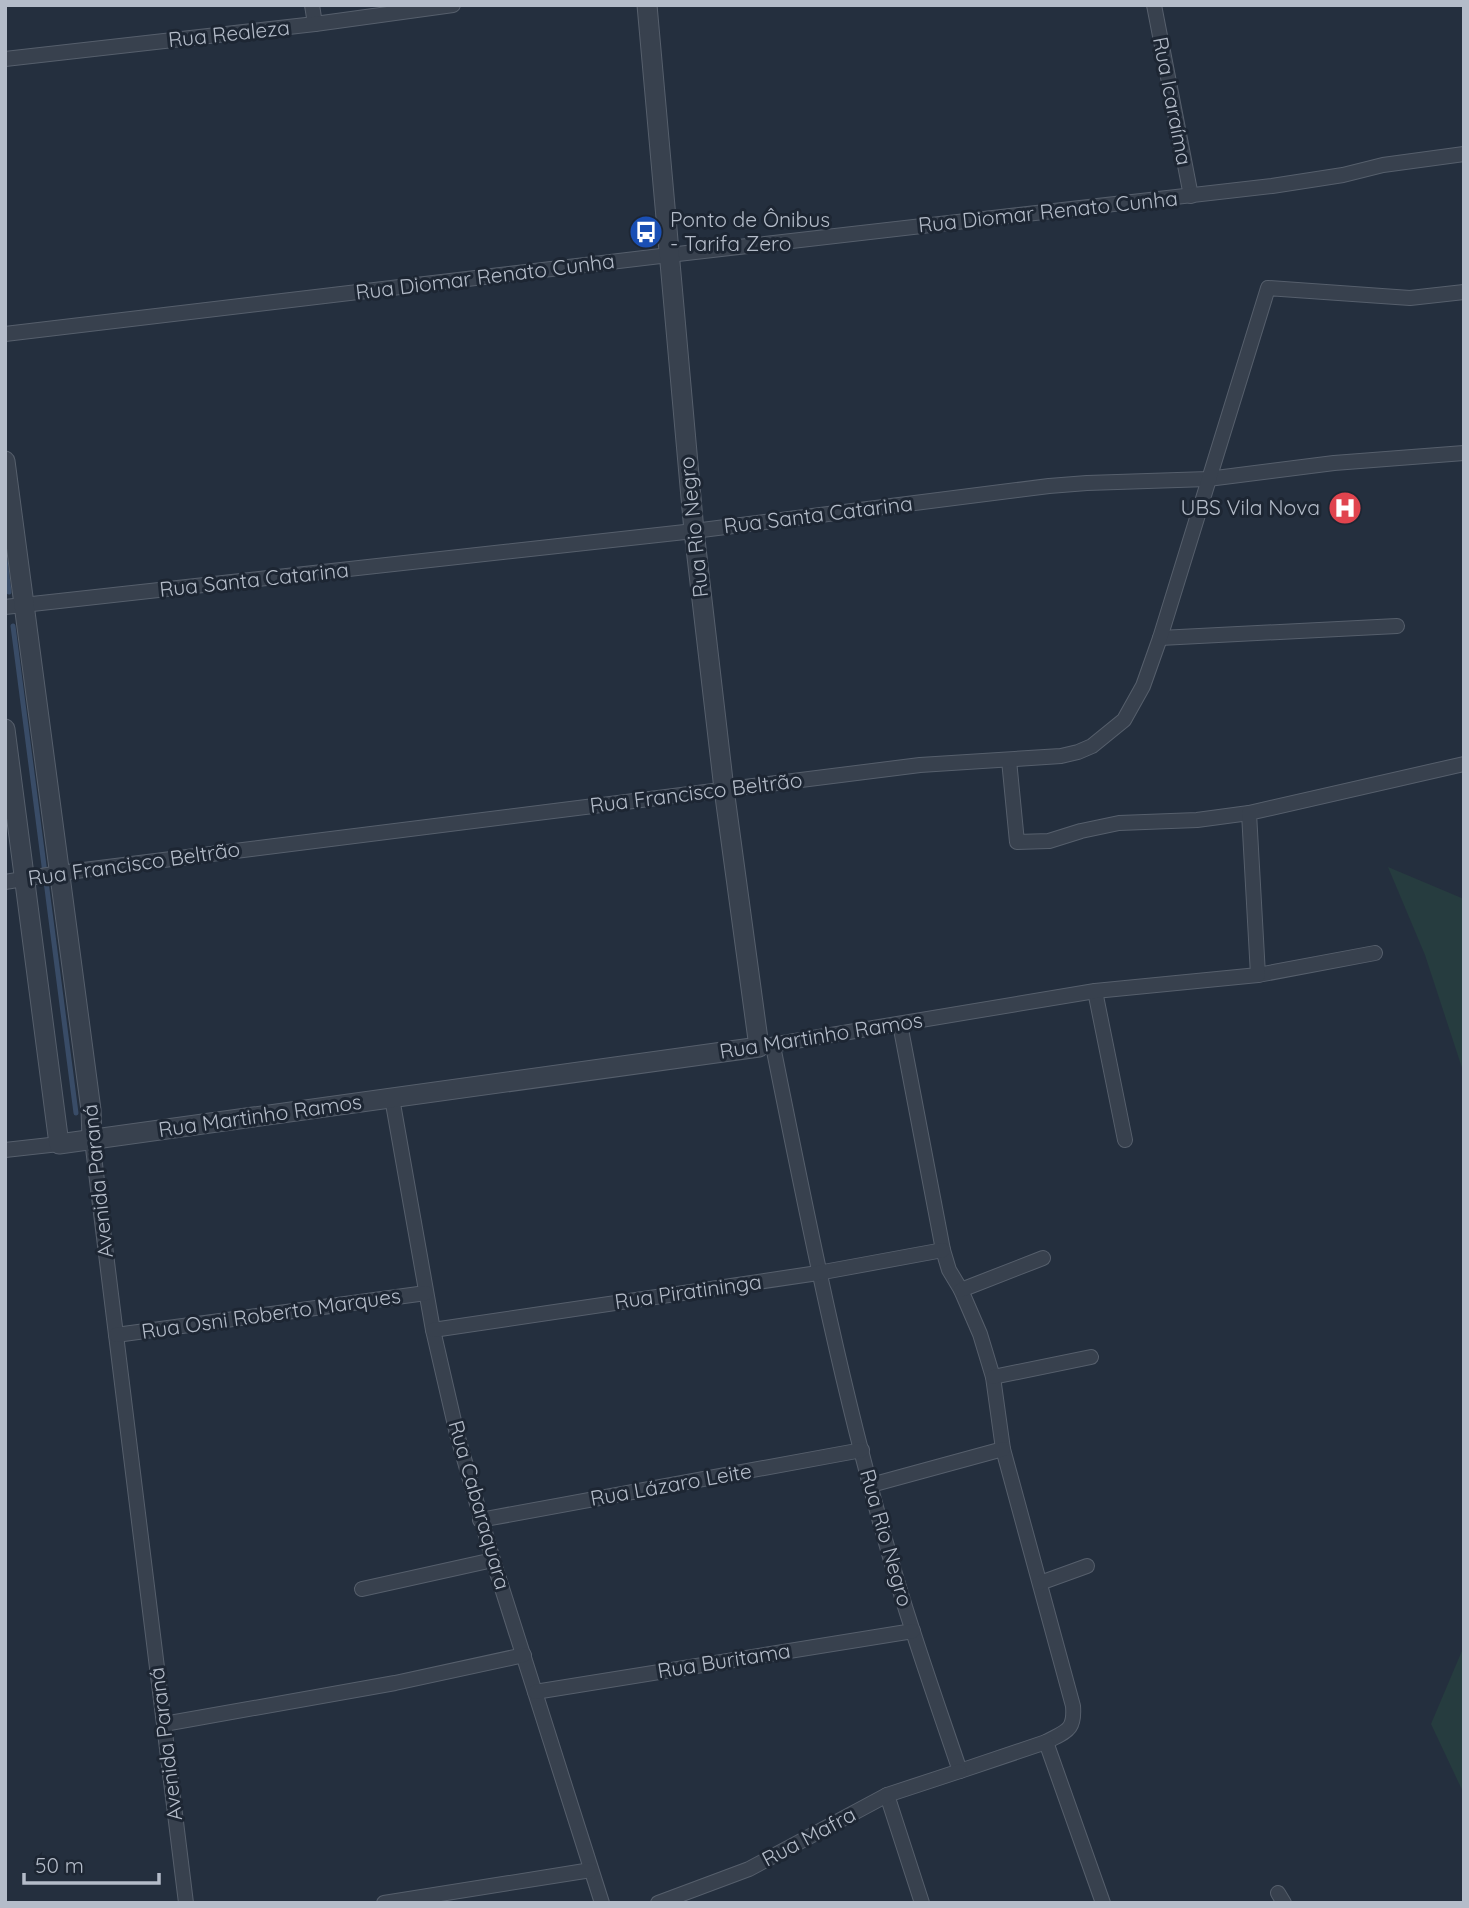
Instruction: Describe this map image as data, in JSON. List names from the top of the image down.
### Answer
{
  "streets": {
    "street": [
      "Rua Realeza",
      "Rua Icaraíma",
      "Rua Diomar Renato Cunha",
      "Rua Santa Catarina",
      "Rua Rio Negro",
      "Rua Francisco Beltrão",
      "Rua Martinho Ramos",
      "Avenida Paraná",
      "Rua Piratininga",
      "Rua Osni Roberto Marques",
      "Rua Lázaro Leite",
      "Rua Cabaraquara",
      "Rua Buritama",
      "Rua Mafra"
    ]
  },
  "crossings": [
    ["Rua Icaraíma", "Rua Diomar Renato Cunha"],
    ["Rua Diomar Renato Cunha", "Rua Rio Negro"],
    ["Rua Santa Catarina", "Rua Rio Negro"],
    ["Rua Santa Catarina", "Rua Francisco Beltrão"],
    ["Rua Santa Catarina", "Avenida Paraná"],
    ["Rua Rio Negro", "Rua Francisco Beltrão"],
    ["Rua Rio Negro", "Rua Martinho Ramos"],
    ["Rua Rio Negro", "Rua Piratininga"],
    ["Rua Rio Negro", "Rua Lázaro Leite"],
    ["Rua Rio Negro", "Rua Buritama"],
    ["Rua Rio Negro", "Rua Mafra"],
    ["Rua Francisco Beltrão", "Avenida Paraná"],
    ["Rua Martinho Ramos", "Avenida Paraná"],
    ["Rua Martinho Ramos", "Rua Cabaraquara"],
    ["Avenida Paraná", "Rua Osni Roberto Marques"],
    ["Rua Piratininga", "Rua Cabaraquara"],
    ["Rua Osni Roberto Marques", "Rua Cabaraquara"],
    ["Rua Lázaro Leite", "Rua Cabaraquara"],
    ["Rua Cabaraquara", "Rua Buritama"]
  ],
  "places": {
    "bus stop": ["Ponto de Ônibus - Tarifa Zero"],
    "hospital": ["UBS Vila Nova"]
  },
  "scale_bar": "50 m"
}
